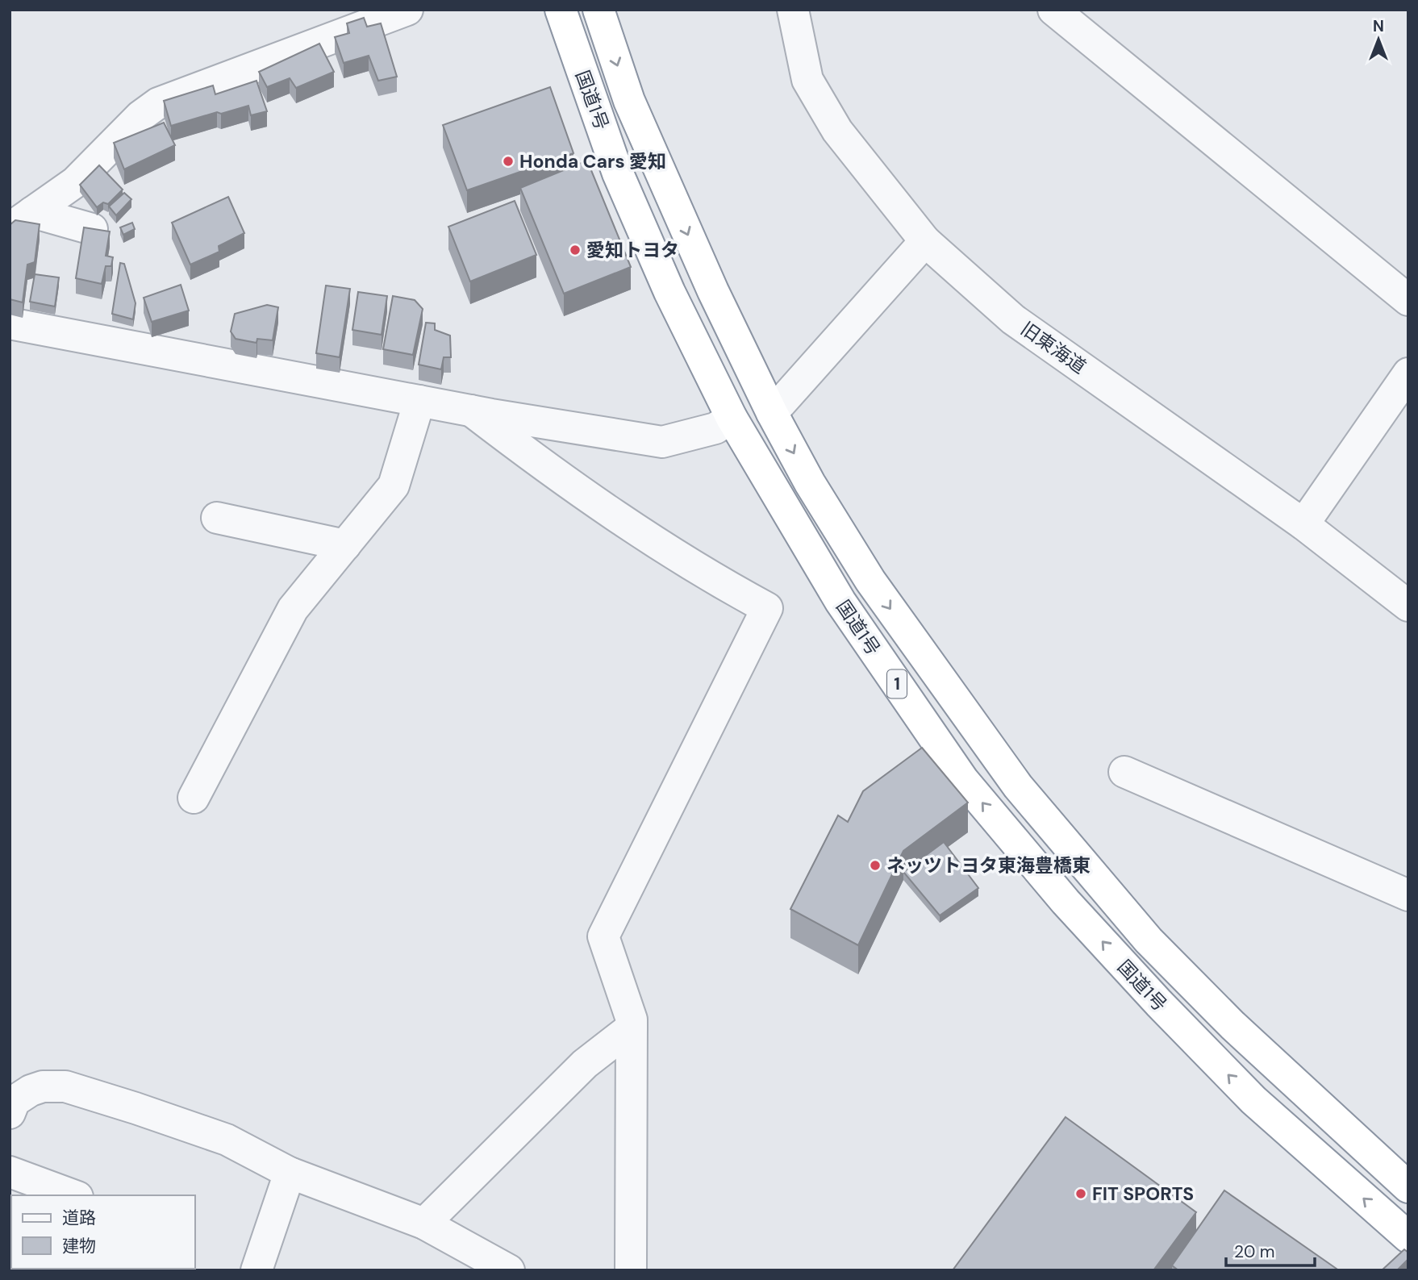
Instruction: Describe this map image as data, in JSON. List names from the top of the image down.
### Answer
{
  "streets": {
    "highway": ["国道1号", "1"],
    "street": ["旧東海道"]
  },
  "places": [
    "Honda Cars 愛知",
    "愛知トヨタ",
    "ネッツトヨタ東海豊橋東",
    "FIT SPORTS"
  ],
  "legend": ["道路", "建物"],
  "scale_bar": "20 m",
  "north": "top"
}
